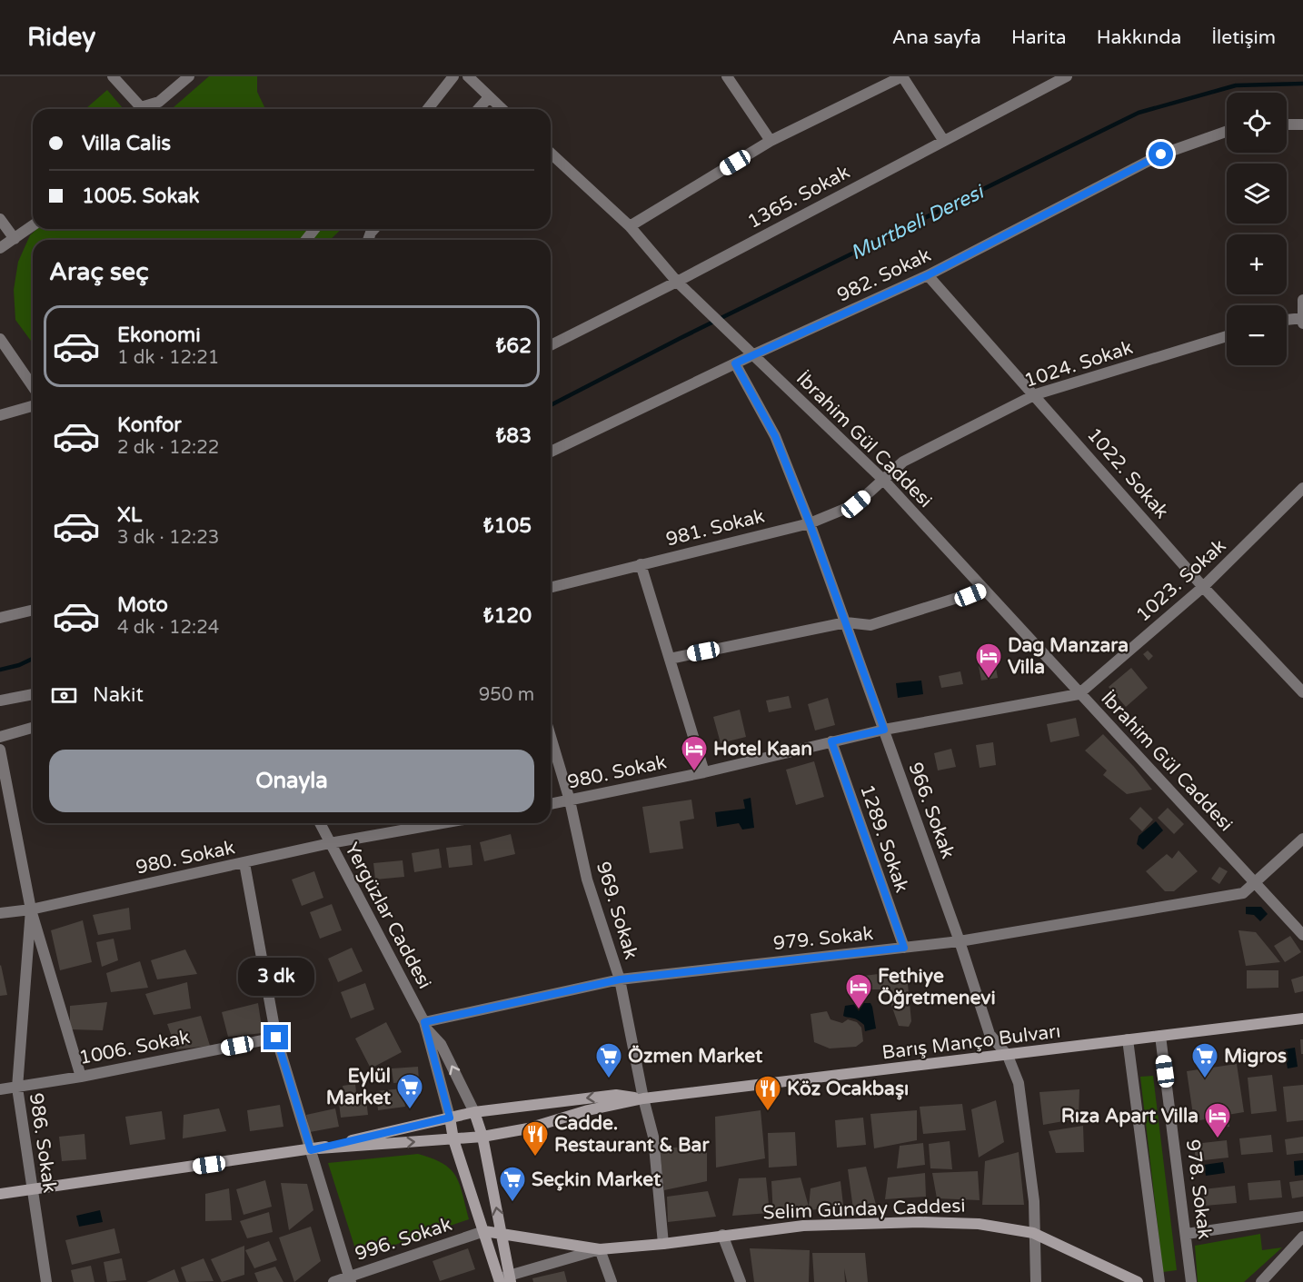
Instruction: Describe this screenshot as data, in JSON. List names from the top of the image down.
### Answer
{
  "streets": {
    "main road": ["Yergüzlar Caddesi", "Barış Manço Bulvarı", "Selim Günday Caddesi"],
    "street": [
      "1365. Sokak",
      "982. Sokak",
      "1024. Sokak",
      "İbrahim Gül Caddesi",
      "1022. Sokak",
      "981. Sokak",
      "1023. Sokak",
      "980. Sokak",
      "966. Sokak",
      "1289. Sokak",
      "969. Sokak",
      "979. Sokak",
      "1006. Sokak",
      "986. Sokak",
      "978. Sokak",
      "996. Sokak"
    ]
  },
  "crossings": [
    ["1365. Sokak", "İbrahim Gül Caddesi"],
    ["982. Sokak", "İbrahim Gül Caddesi"],
    ["982. Sokak", "1022. Sokak"],
    ["982. Sokak", "966. Sokak"],
    ["1024. Sokak", "İbrahim Gül Caddesi"],
    ["1024. Sokak", "1022. Sokak"],
    ["1024. Sokak", "981. Sokak"],
    ["İbrahim Gül Caddesi", "981. Sokak"],
    ["İbrahim Gül Caddesi", "1023. Sokak"],
    ["İbrahim Gül Caddesi", "980. Sokak"],
    ["İbrahim Gül Caddesi", "979. Sokak"],
    ["1022. Sokak", "1023. Sokak"],
    ["981. Sokak", "966. Sokak"],
    ["1023. Sokak", "980. Sokak"],
    ["980. Sokak", "966. Sokak"],
    ["980. Sokak", "1289. Sokak"],
    ["980. Sokak", "969. Sokak"],
    ["980. Sokak", "Yergüzlar Caddesi"],
    ["980. Sokak", "986. Sokak"],
    ["966. Sokak", "979. Sokak"],
    ["966. Sokak", "Barış Manço Bulvarı"],
    ["966. Sokak", "Selim Günday Caddesi"],
    ["1289. Sokak", "979. Sokak"],
    ["969. Sokak", "979. Sokak"],
    ["969. Sokak", "Barış Manço Bulvarı"],
    ["969. Sokak", "Selim Günday Caddesi"],
    ["Yergüzlar Caddesi", "979. Sokak"],
    ["Yergüzlar Caddesi", "Barış Manço Bulvarı"],
    ["Yergüzlar Caddesi", "Selim Günday Caddesi"],
    ["Yergüzlar Caddesi", "996. Sokak"],
    ["Barış Manço Bulvarı", "986. Sokak"],
    ["Barış Manço Bulvarı", "978. Sokak"],
    ["1006. Sokak", "986. Sokak"],
    ["Selim Günday Caddesi", "996. Sokak"]
  ],
  "water": ["Murtbeli Deresi"],
  "places": {
    "hotel": [
      "Dag Manzara Villa",
      "Hotel Kaan",
      "Fethiye Öğretmenevi",
      "Rıza Apart Villa"
    ],
    "supermarket": [
      "Özmen Market",
      "Migros",
      "Eylül Market",
      "Seçkin Market"
    ],
    "restaurant": ["Köz Ocakbaşı", "Cadde. Restaurant & Bar"]
  },
  "page": {
    "header": "Ridey",
    "nav": [
      "Ana sayfa",
      "Harita",
      "Hakkında",
      "İletişim"
    ],
    "map_buttons": ["+", "−"],
    "banner": ["Villa Calis", "1005. Sokak"],
    "heading": "Araç seç",
    "list": [
      {
        "name": "Ekonomi",
        "note": "1 dk · 12:21",
        "value": "₺62"
      },
      {
        "name": "Konfor",
        "note": "2 dk · 12:22",
        "value": "₺83"
      },
      {
        "name": "XL",
        "note": "3 dk · 12:23",
        "value": "₺105"
      },
      {
        "name": "Moto",
        "note": "4 dk · 12:24",
        "value": "₺120"
      }
    ],
    "pay": ["Nakit", "950 m"],
    "buttons": "Onayla",
    "bubble": "3 dk"
  }
}
